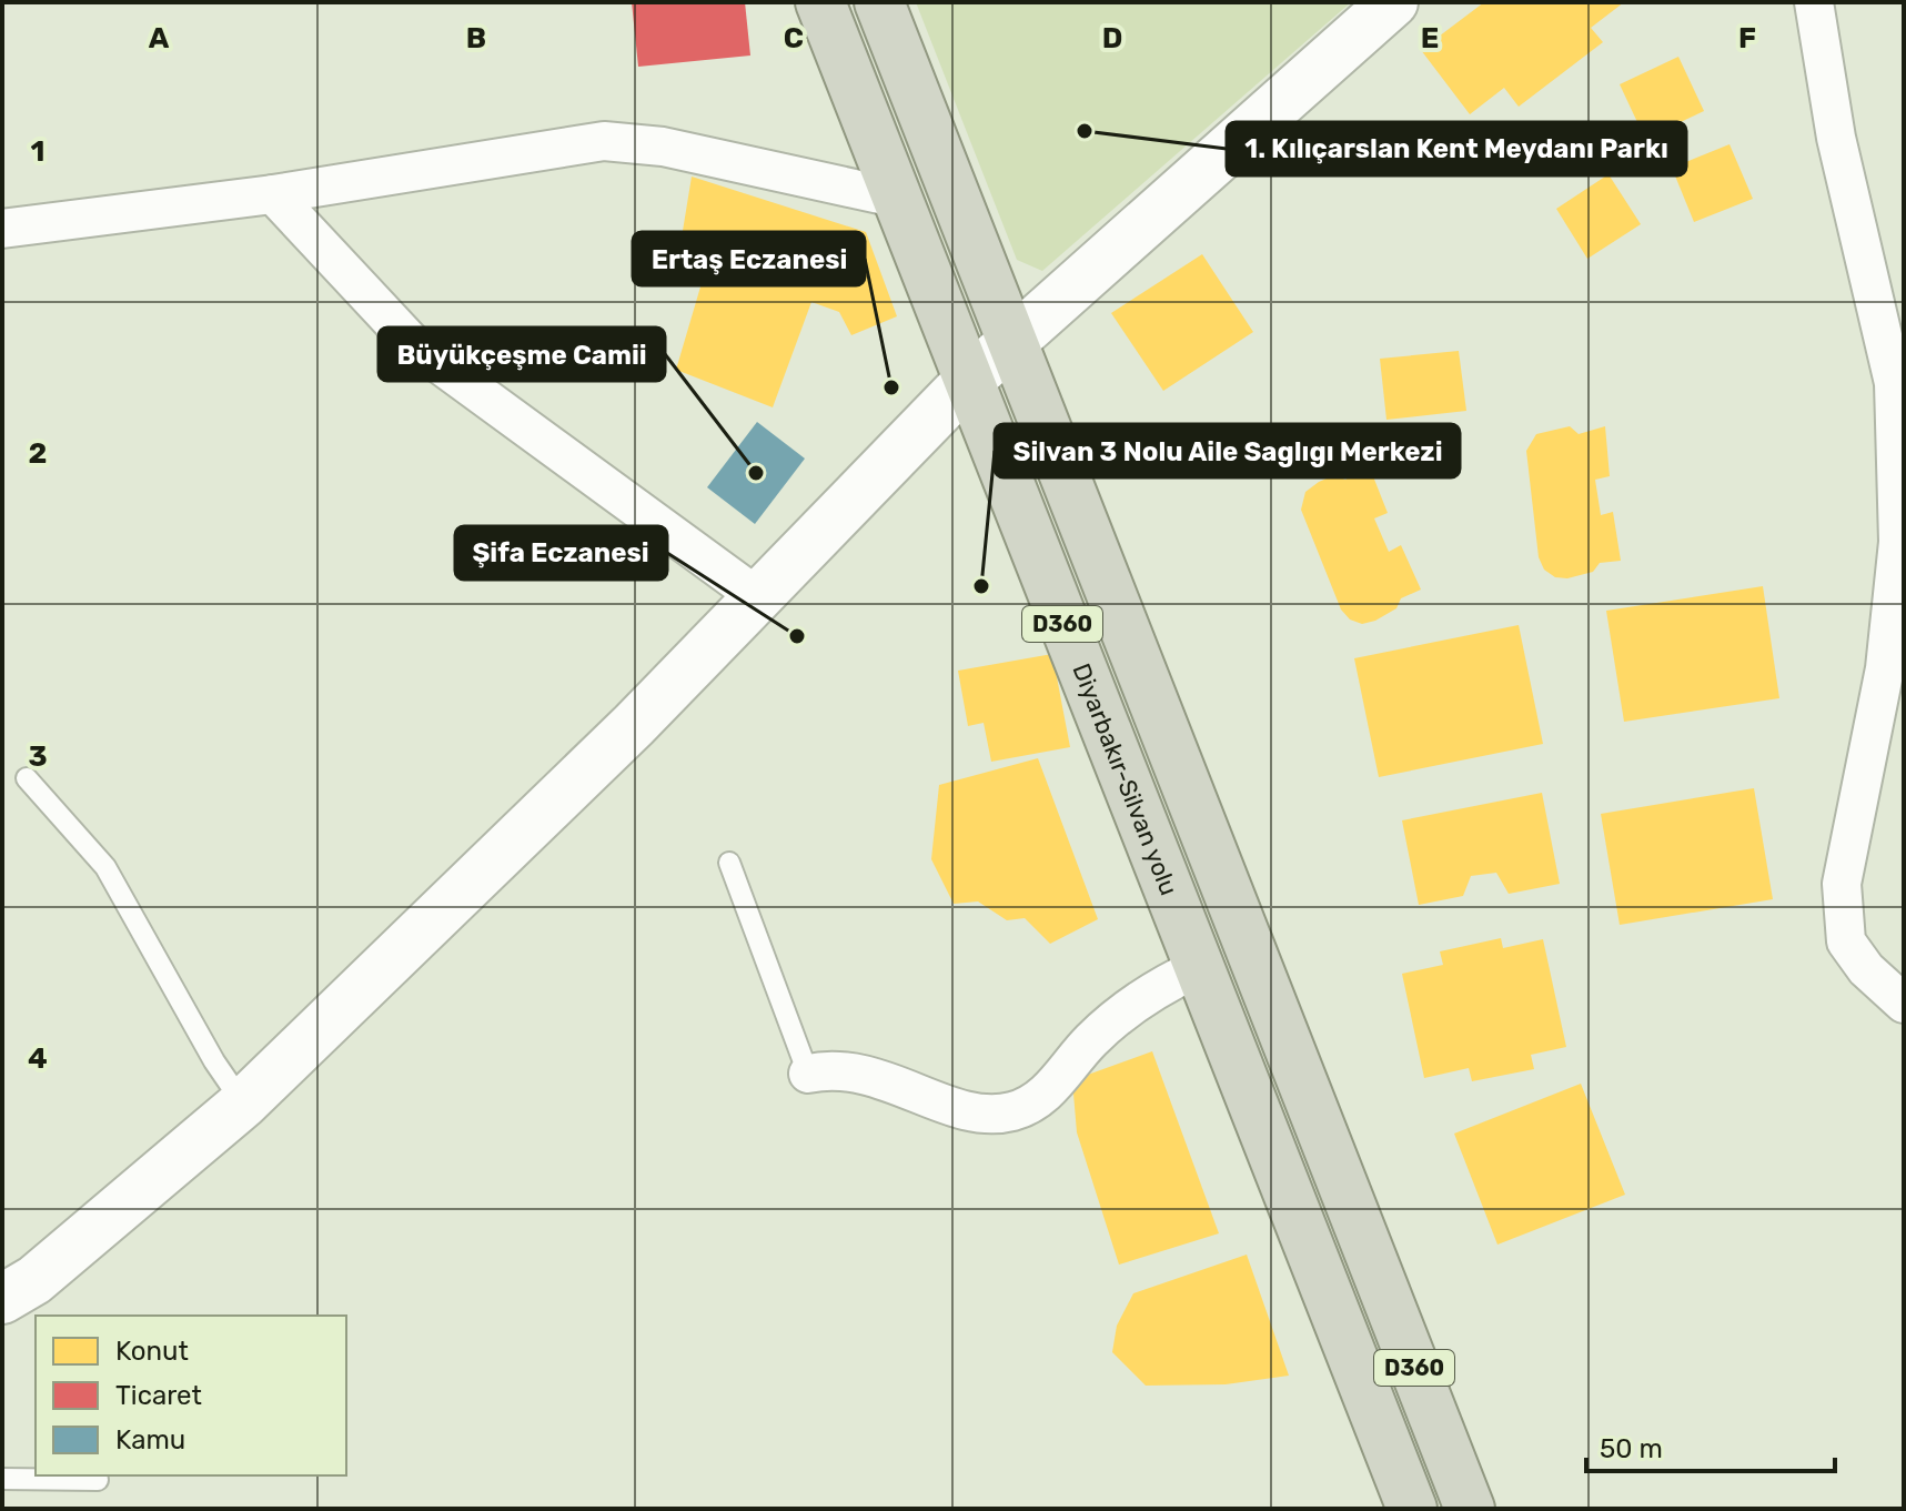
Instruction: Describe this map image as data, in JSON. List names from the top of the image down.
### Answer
{
  "streets": {
    "highway": ["D360", "Diyarbakır-Silvan yolu"]
  },
  "places": [
    "1. Kılıçarslan Kent Meydanı Parkı",
    "Ertaş Eczanesi",
    "Büyükçeşme Camii",
    "Silvan 3 Nolu Aile Saglıgı Merkezi",
    "Şifa Eczanesi"
  ],
  "legend": ["Konut", "Ticaret", "Kamu"],
  "scale_bar": "50 m",
  "grid": {
    "columns": [
      "A",
      "B",
      "C",
      "D",
      "E",
      "F"
    ],
    "rows": [
      "1",
      "2",
      "3",
      "4"
    ]
  }
}
